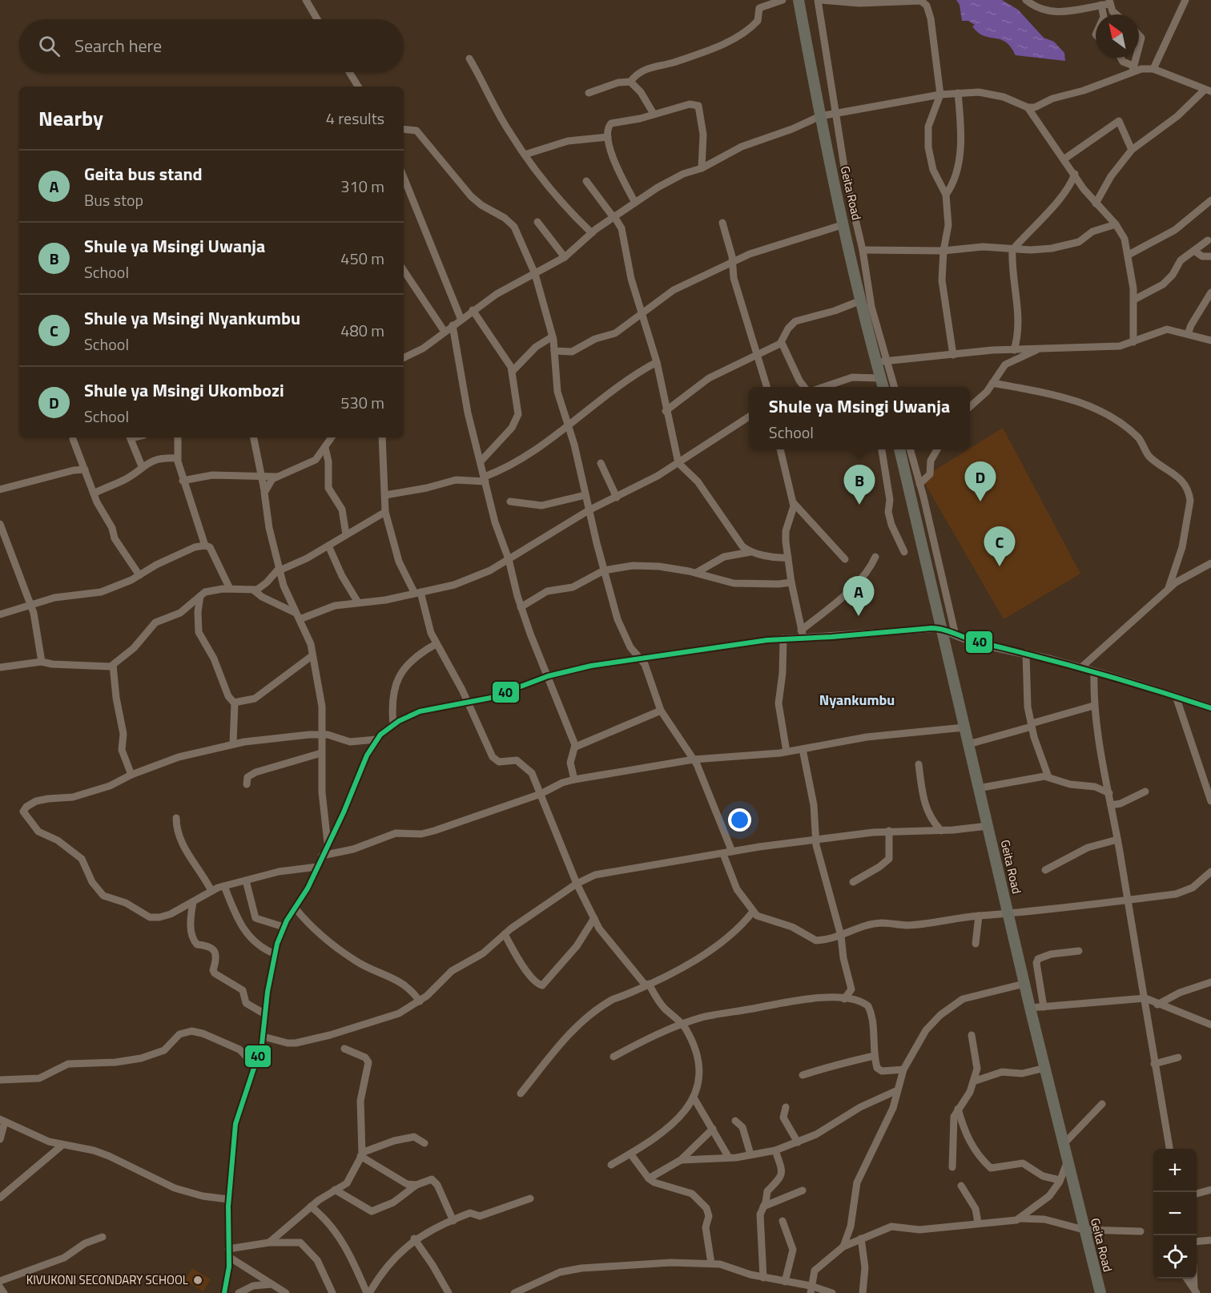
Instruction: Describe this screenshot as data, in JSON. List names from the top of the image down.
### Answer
{
  "streets": {
    "highway": ["Geita Road"]
  },
  "districts": ["Nyankumbu"],
  "places": ["KIVUKONI SECONDARY SCHOOL"],
  "lines": ["transit line 40"],
  "north": "top left",
  "page": {
    "search": "Search here",
    "heading": ["Nearby", "4 results"],
    "list": [
      {
        "mark": "A",
        "name": "Geita bus stand",
        "note": "Bus stop",
        "value": "310 m"
      },
      {
        "mark": "B",
        "name": "Shule ya Msingi Uwanja",
        "note": "School",
        "value": "450 m"
      },
      {
        "mark": "C",
        "name": "Shule ya Msingi Nyankumbu",
        "note": "School",
        "value": "480 m"
      },
      {
        "mark": "D",
        "name": "Shule ya Msingi Ukombozi",
        "note": "School",
        "value": "530 m"
      }
    ],
    "popup": ["Shule ya Msingi Uwanja", "School"],
    "pins": [
      "D",
      "B",
      "C",
      "A"
    ],
    "map_buttons": ["+", "−"]
  }
}
